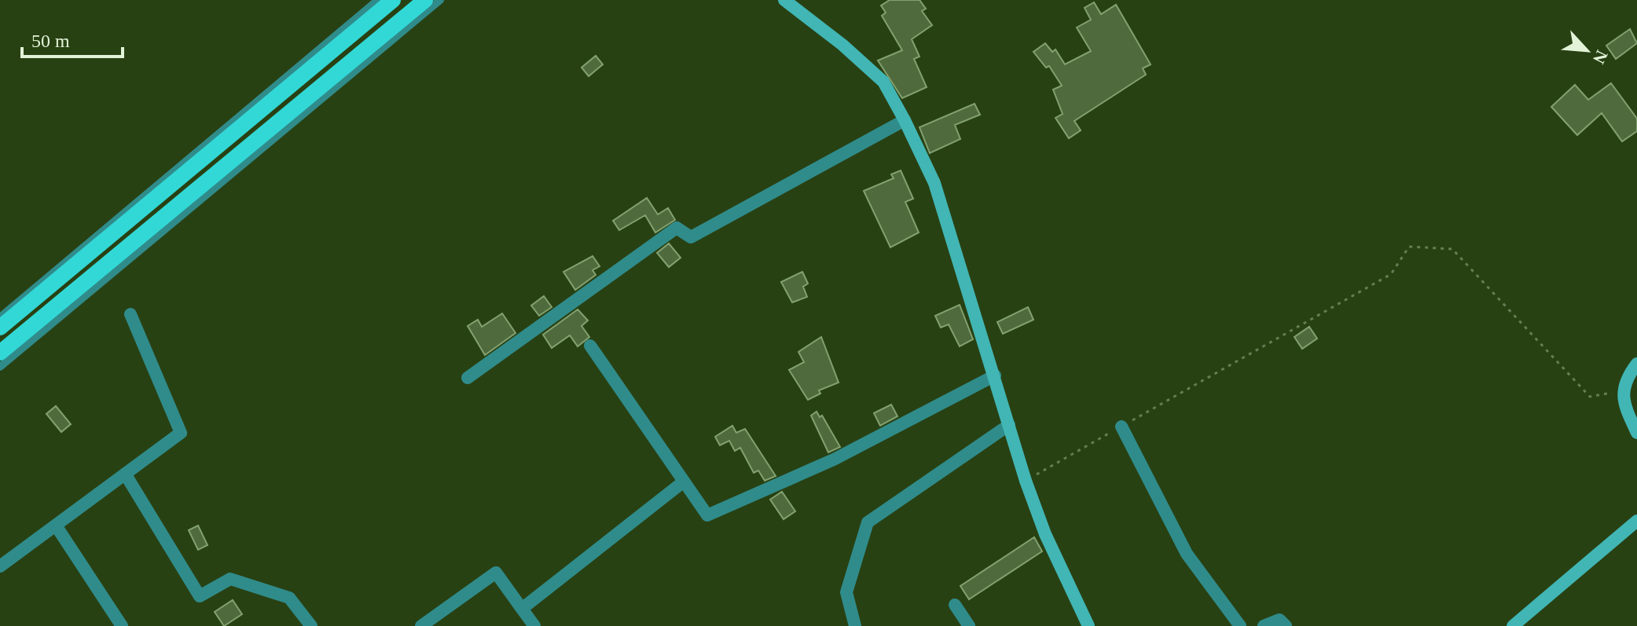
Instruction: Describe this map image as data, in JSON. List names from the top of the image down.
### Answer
{
  "scale_bar": "50 m",
  "north": "bottom right"
}
